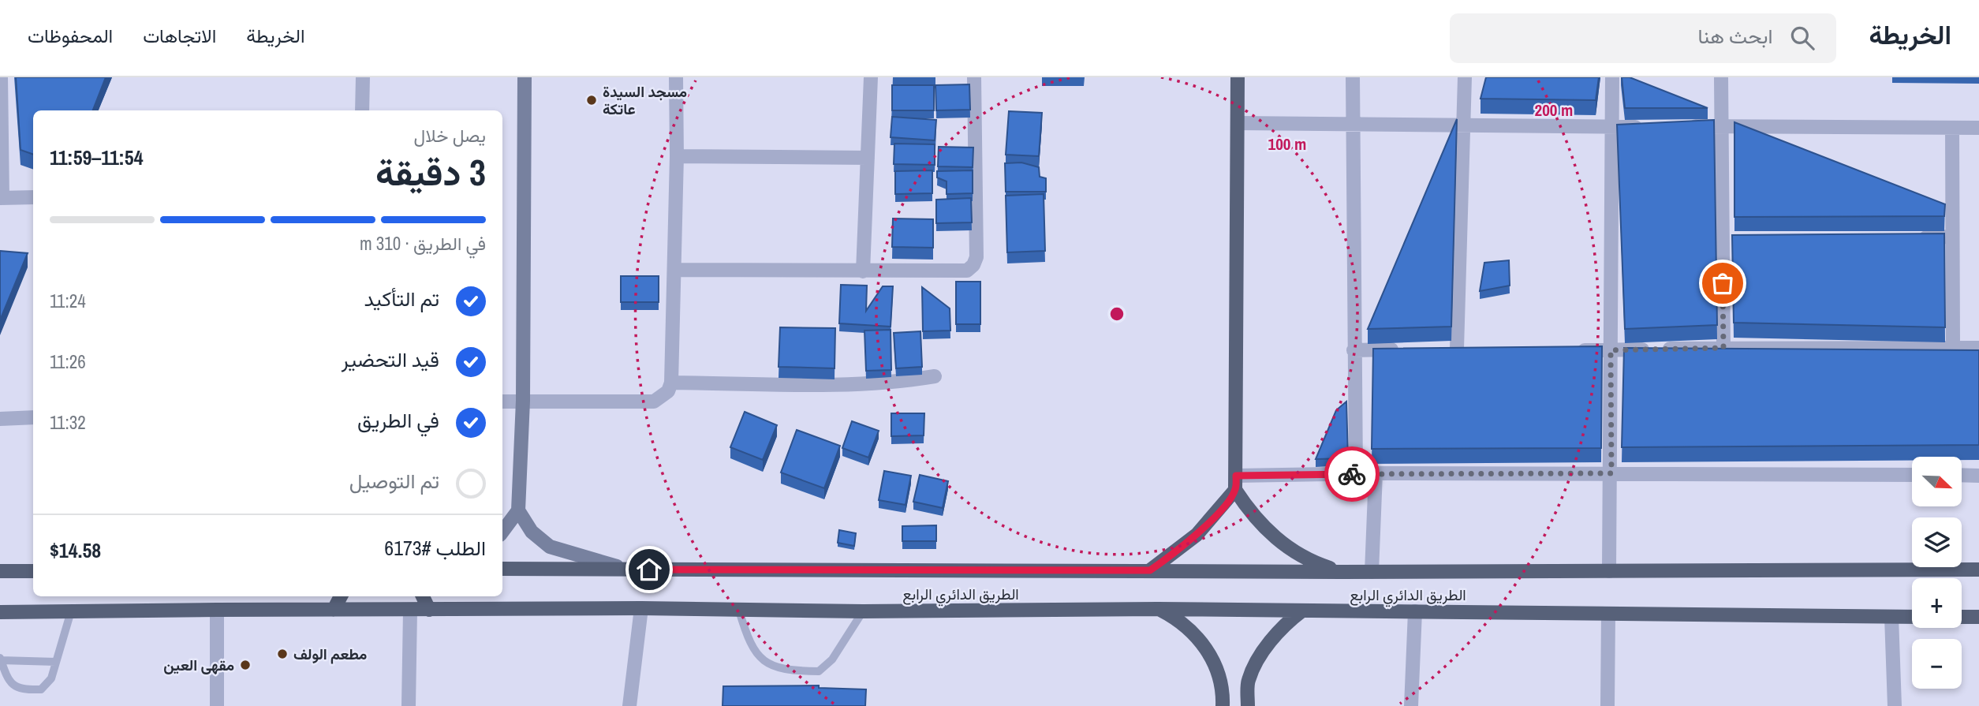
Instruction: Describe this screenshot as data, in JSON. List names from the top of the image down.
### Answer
{
  "streets": {
    "main road": ["الطريق الدائري الرابع"]
  },
  "places": ["مسجد السيدة عاتكة", "مطعم الولف", "مقهى العين"],
  "north": "bottom right",
  "page": {
    "header": "الخريطة",
    "search": "ابحث هنا",
    "nav": ["الخريطة", "الاتجاهات", "المحفوظات"],
    "heading": ["3 دقيقة", "يصل خلال", "11:54–11:59"],
    "panel": ["الطلب #6173", "$14.58"],
    "bar": "في الطريق · 310 m",
    "list": [
      ["تم التأكيد", "11:24"],
      ["قيد التحضير", "11:26"],
      ["في الطريق", "11:32"],
      "تم التوصيل"
    ],
    "map_buttons": ["+", "−"]
  },
  "rings": ["200 m", "100 m"]
}
